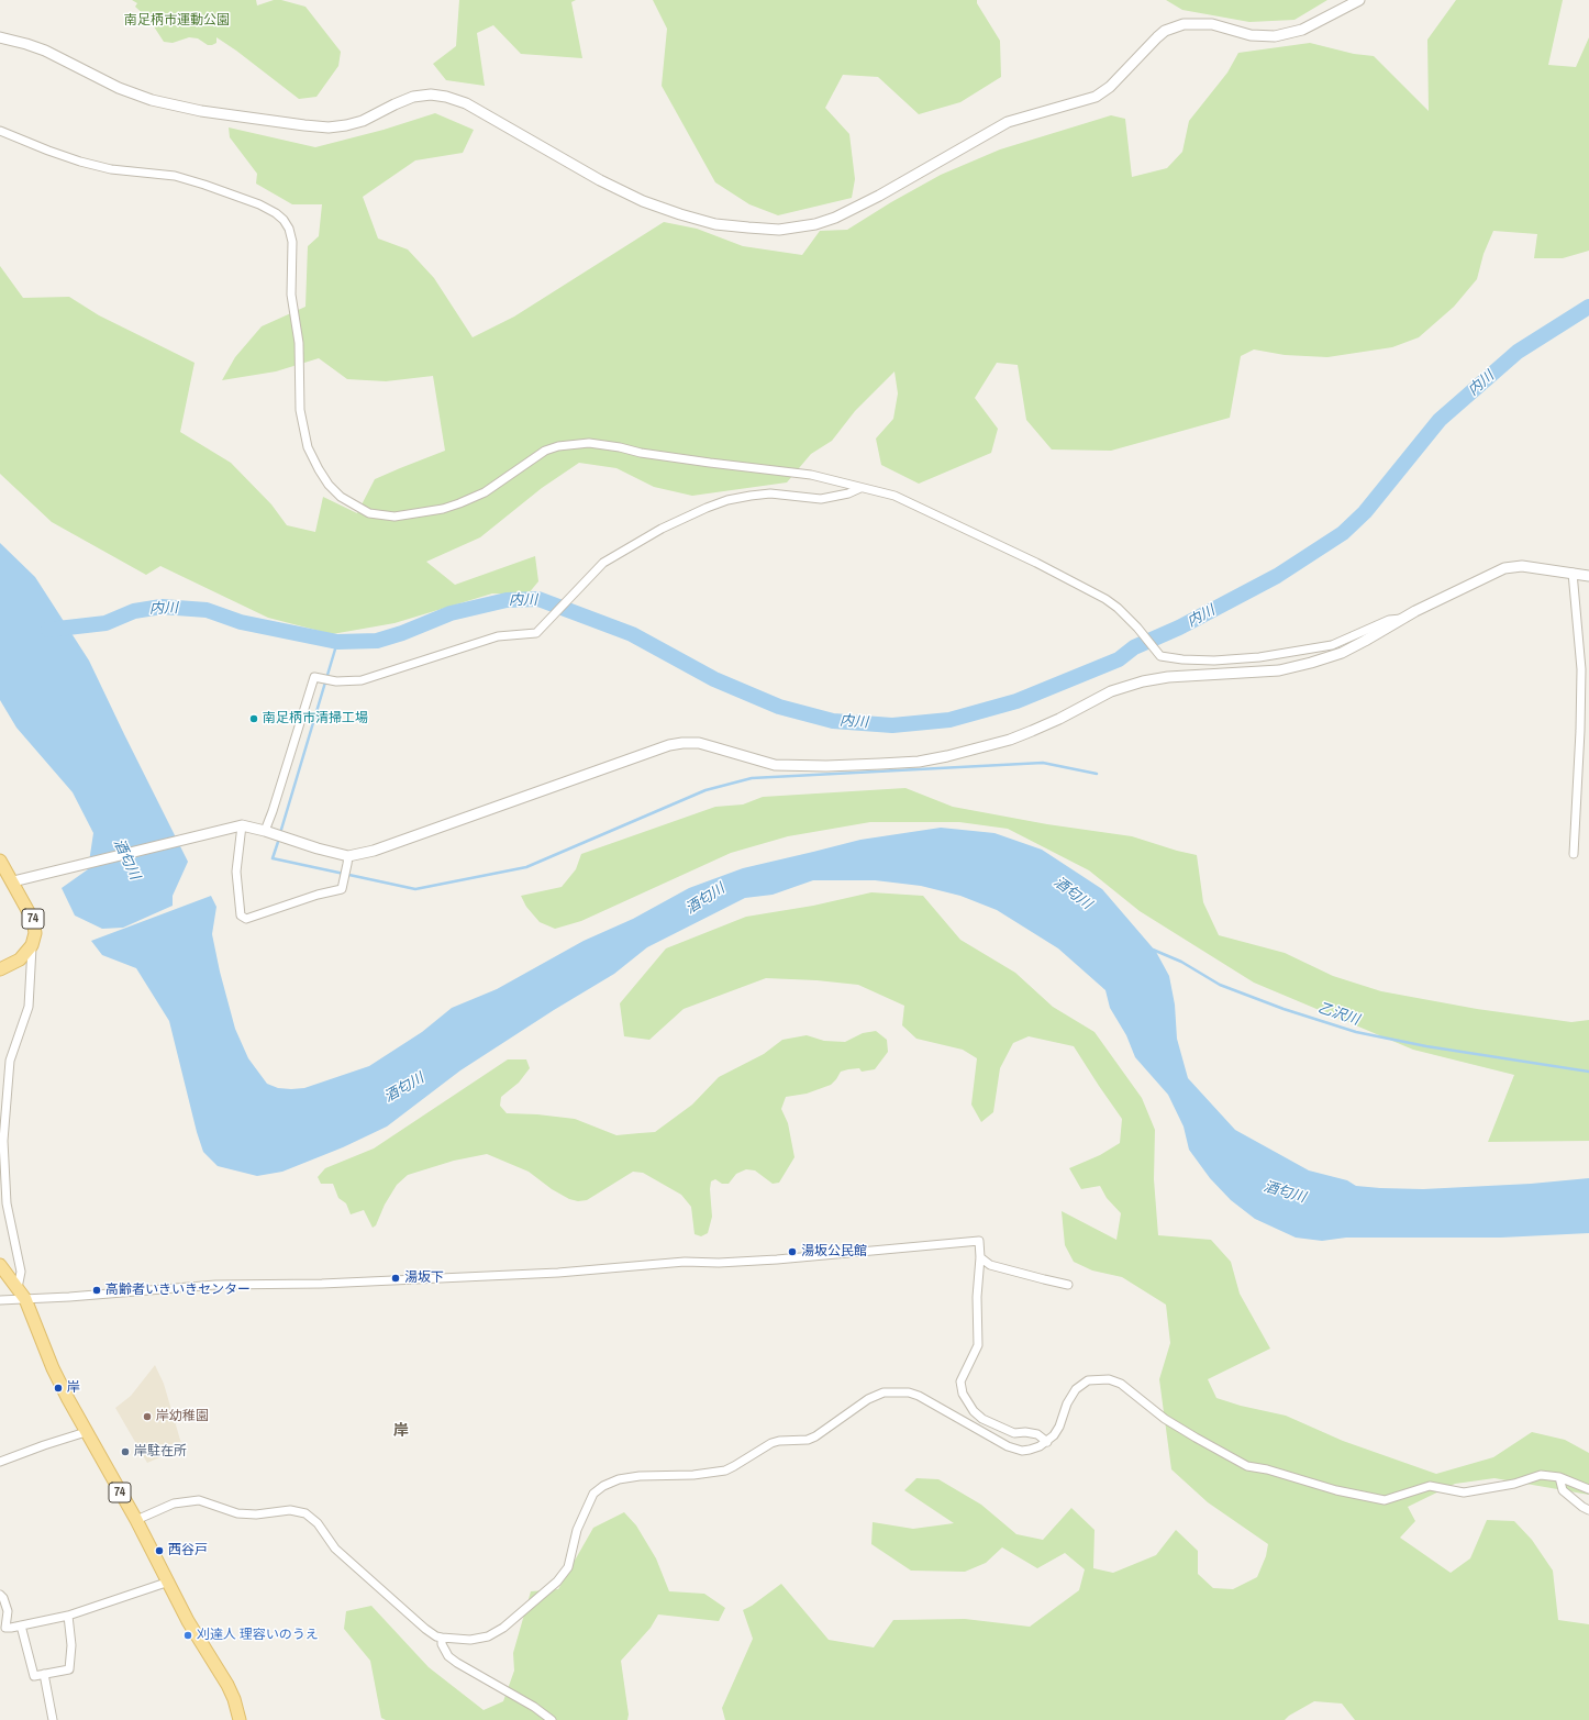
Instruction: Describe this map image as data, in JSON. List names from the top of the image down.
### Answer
{
  "streets": {
    "main road": ["74"]
  },
  "districts": ["岸"],
  "water": ["内川", "酒匂川", "乙沢川"],
  "parks": ["南足柄市運動公園"],
  "places": [
    "南足柄市清掃工場",
    "湯坂公民館",
    "湯坂下",
    "高齢者いきいきセンター",
    "岸",
    "岸幼稚園",
    "岸駐在所",
    "西谷戸",
    "刈達人 理容いのうえ"
  ]
}
